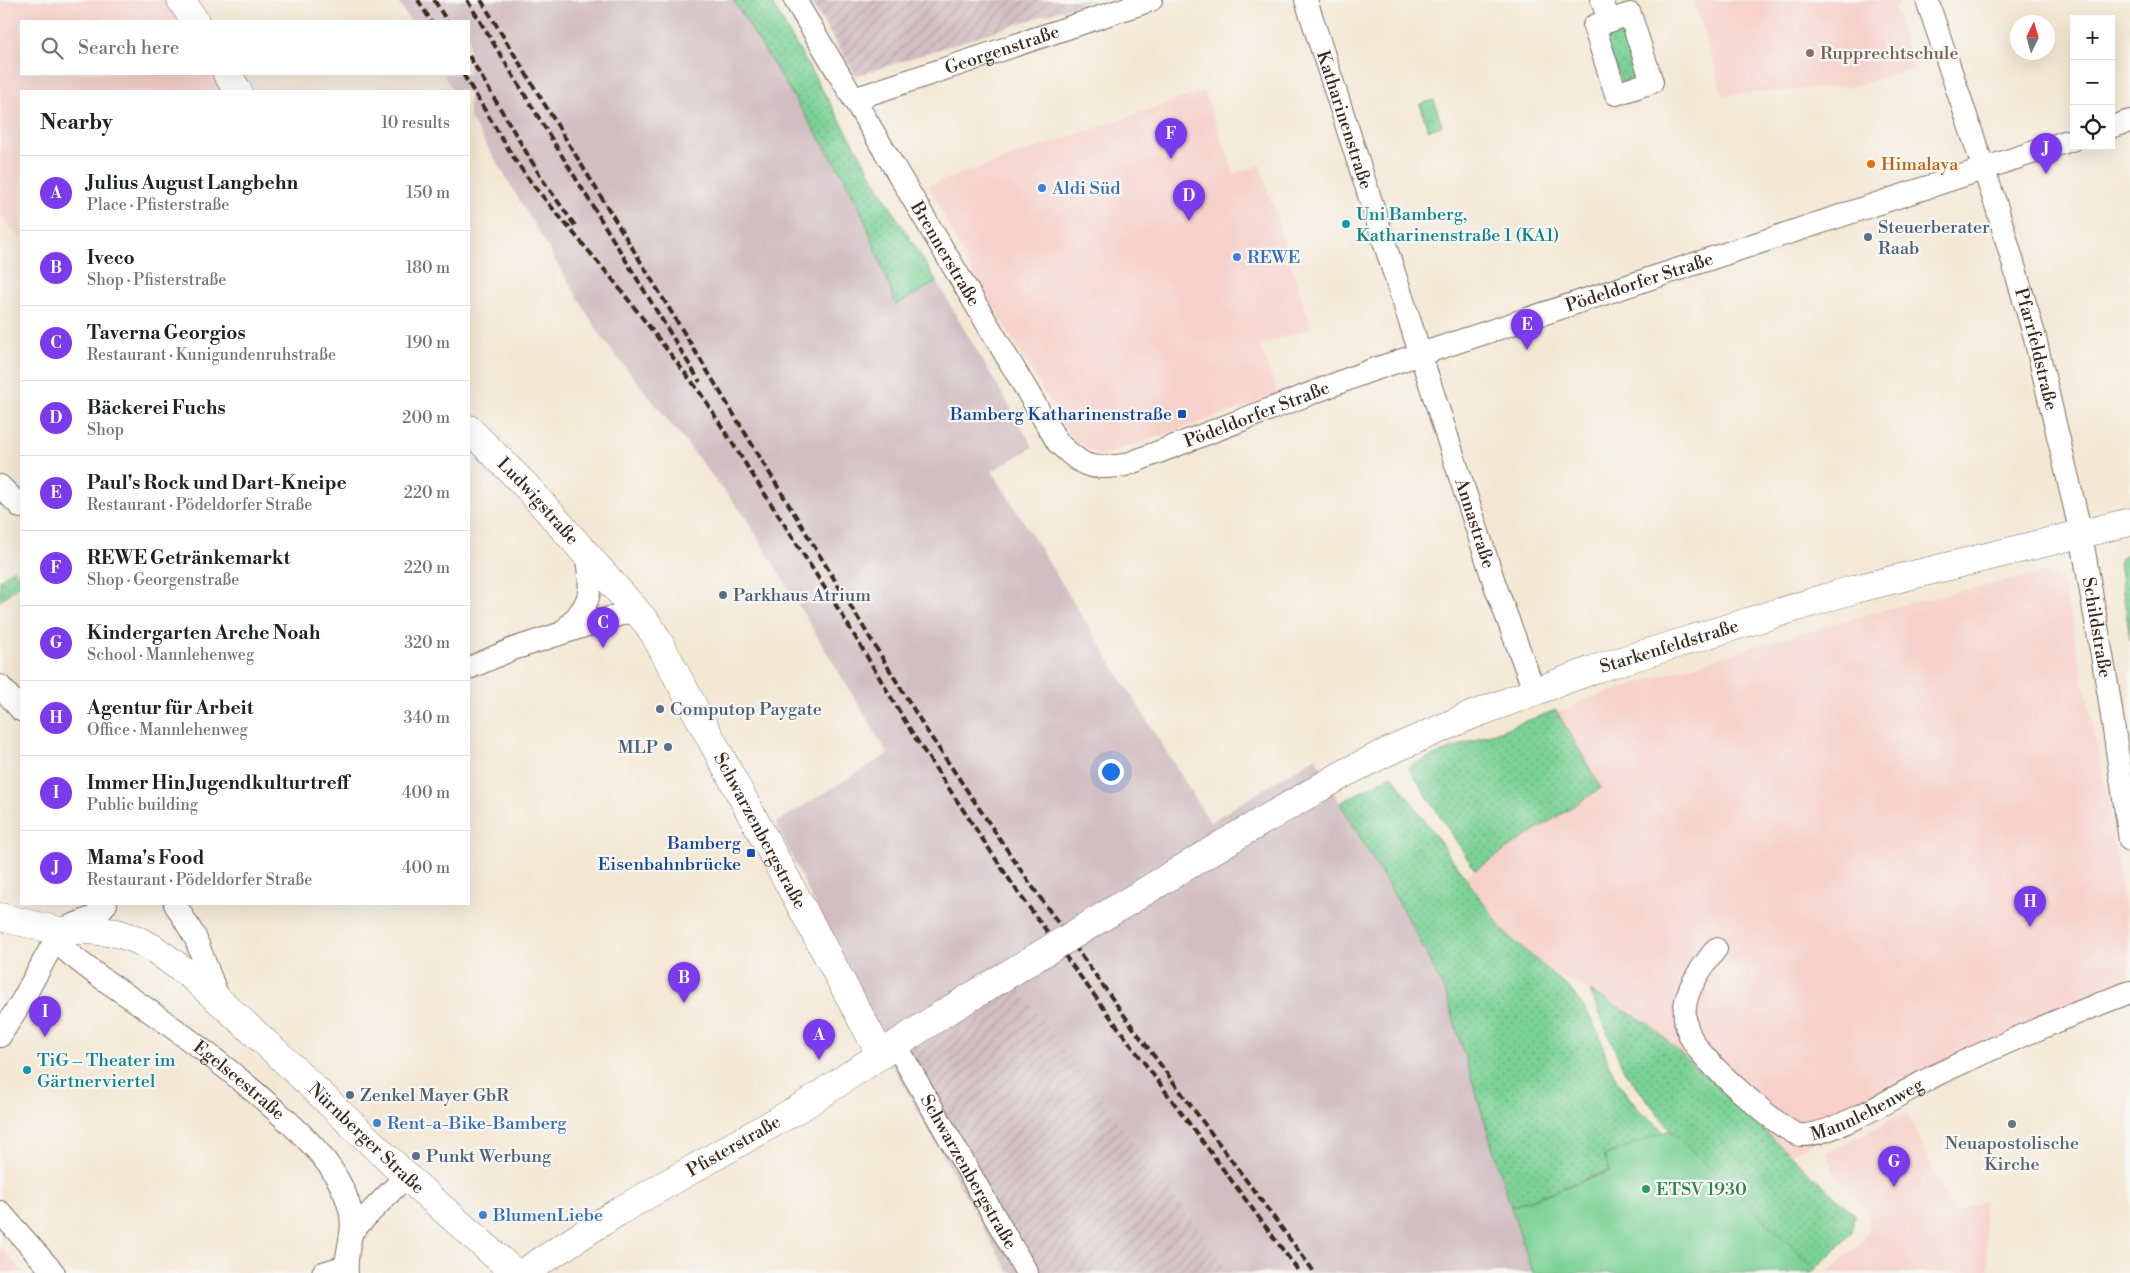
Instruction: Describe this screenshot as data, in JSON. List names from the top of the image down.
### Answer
{
  "streets": {
    "street": [
      "Georgenstraße",
      "Katharinenstraße",
      "Brennerstraße",
      "Pödeldorfer Straße",
      "Pfarrfeldstraße",
      "Ludwigstraße",
      "Annastraße",
      "Schildstraße",
      "Starkenfeldstraße",
      "Schwarzenbergstraße",
      "Egelseestraße",
      "Mannlehenweg",
      "Nürnberger Straße",
      "Pfisterstraße"
    ]
  },
  "crossings": [
    ["Georgenstraße", "Brennerstraße"],
    ["Katharinenstraße", "Pödeldorfer Straße"],
    ["Katharinenstraße", "Annastraße"],
    ["Brennerstraße", "Pödeldorfer Straße"],
    ["Pödeldorfer Straße", "Pfarrfeldstraße"],
    ["Pödeldorfer Straße", "Annastraße"],
    ["Pfarrfeldstraße", "Schildstraße"],
    ["Pfarrfeldstraße", "Starkenfeldstraße"],
    ["Ludwigstraße", "Schwarzenbergstraße"],
    ["Annastraße", "Starkenfeldstraße"],
    ["Schildstraße", "Starkenfeldstraße"],
    ["Starkenfeldstraße", "Pfisterstraße"],
    ["Schwarzenbergstraße", "Pfisterstraße"],
    ["Egelseestraße", "Nürnberger Straße"]
  ],
  "places": {
    "other": [
      "Rupprechtschule",
      "Himalaya",
      "Aldi Süd",
      "Uni Bamberg, Katharinenstraße 1 (KA1)",
      "Steuerberater Raab",
      "REWE",
      "Parkhaus Atrium",
      "Computop Paygate",
      "MLP",
      "TiG – Theater im Gärtnerviertel",
      "Zenkel Mayer GbR",
      "Rent-a-Bike-Bamberg",
      "Neuapostolische Kirche",
      "Punkt Werbung",
      "ETSV 1930",
      "BlumenLiebe"
    ],
    "transit": ["Bamberg Katharinenstraße", "Bamberg Eisenbahnbrücke"]
  },
  "north": "top",
  "page": {
    "map_buttons": ["+", "−"],
    "search": "Search here",
    "heading": ["Nearby", "10 results"],
    "pins": [
      "F",
      "J",
      "D",
      "E",
      "C",
      "H",
      "B",
      "I",
      "A",
      "G"
    ],
    "list": [
      {
        "mark": "A",
        "name": "Julius August Langbehn",
        "note": "Place · Pfisterstraße",
        "value": "150 m"
      },
      {
        "mark": "B",
        "name": "Iveco",
        "note": "Shop · Pfisterstraße",
        "value": "180 m"
      },
      {
        "mark": "C",
        "name": "Taverna Georgios",
        "note": "Restaurant · Kunigundenruhstraße",
        "value": "190 m"
      },
      {
        "mark": "D",
        "name": "Bäckerei Fuchs",
        "note": "Shop",
        "value": "200 m"
      },
      {
        "mark": "E",
        "name": "Paul's Rock und Dart-Kneipe",
        "note": "Restaurant · Pödeldorfer Straße",
        "value": "220 m"
      },
      {
        "mark": "F",
        "name": "REWE Getränkemarkt",
        "note": "Shop · Georgenstraße",
        "value": "220 m"
      },
      {
        "mark": "G",
        "name": "Kindergarten Arche Noah",
        "note": "School · Mannlehenweg",
        "value": "320 m"
      },
      {
        "mark": "H",
        "name": "Agentur für Arbeit",
        "note": "Office · Mannlehenweg",
        "value": "340 m"
      },
      {
        "mark": "I",
        "name": "Immer Hin Jugendkulturtreff",
        "note": "Public building",
        "value": "400 m"
      },
      {
        "mark": "J",
        "name": "Mama's Food",
        "note": "Restaurant · Pödeldorfer Straße",
        "value": "400 m"
      }
    ]
  }
}
